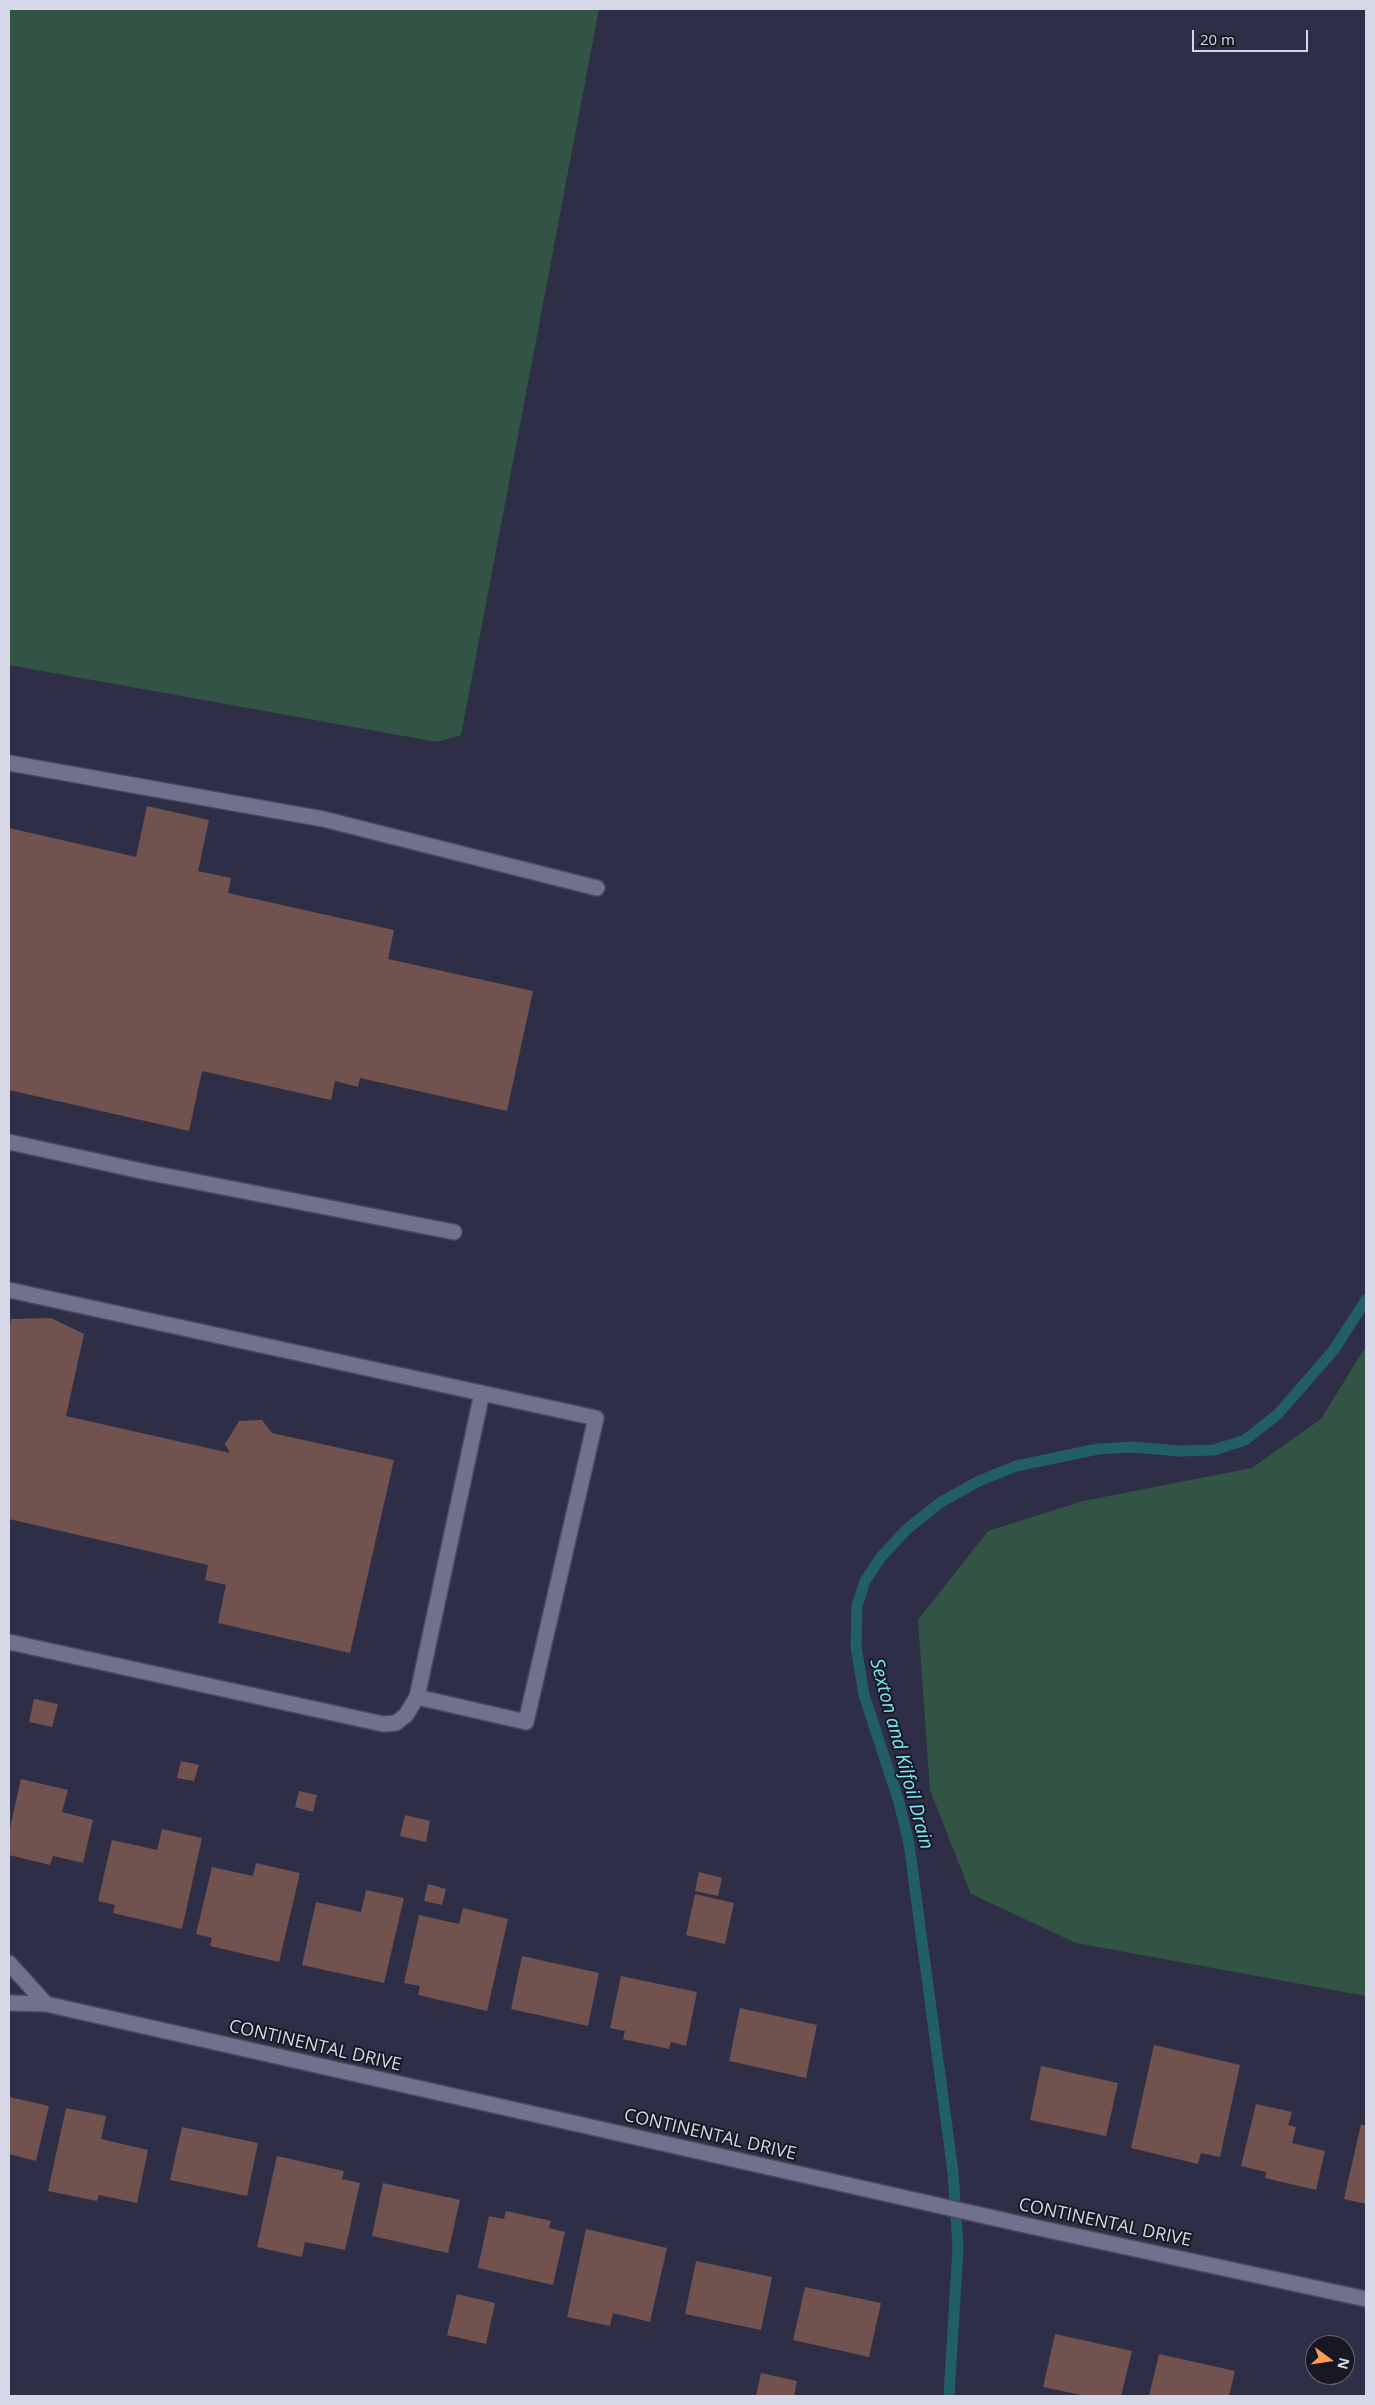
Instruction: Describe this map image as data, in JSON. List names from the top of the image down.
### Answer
{
  "streets": {
    "street": ["CONTINENTAL DRIVE"]
  },
  "water": ["Sexton and Kilfoil Drain"],
  "scale_bar": "20 m",
  "north": "right"
}
